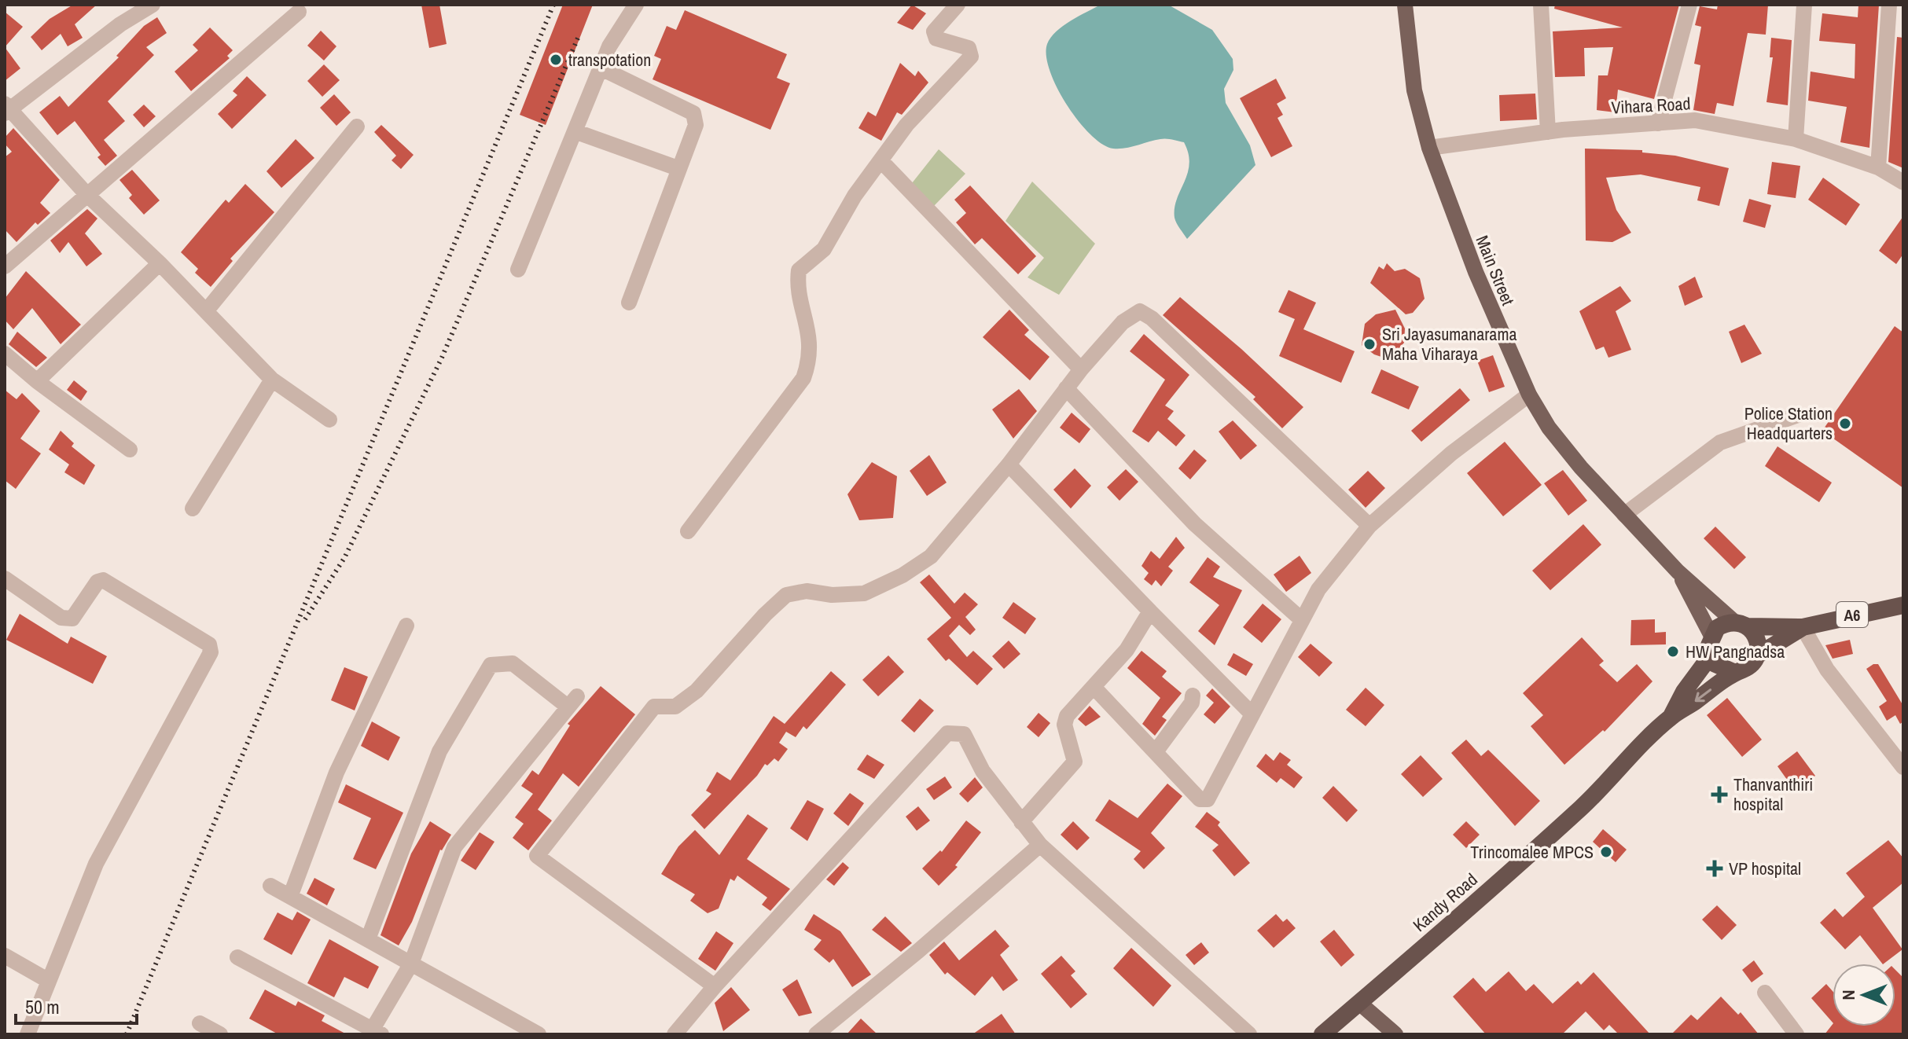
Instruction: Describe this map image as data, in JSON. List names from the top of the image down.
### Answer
{
  "streets": {
    "highway": ["A6", "Kandy Road"],
    "main road": ["Main Street"],
    "street": ["Vihara Road"]
  },
  "crossings": [
    ["Vihara Road", "Main Street"],
    ["Main Street", "A6"],
    ["Main Street", "Kandy Road"],
    ["A6", "Kandy Road"]
  ],
  "places": {
    "other": [
      "transpotation",
      "Sri Jayasumanarama Maha Viharaya",
      "Police Station Headquarters",
      "HW Pangnadsa",
      "Trincomalee MPCS"
    ],
    "health": ["Thanvanthiri hospital", "VP hospital"]
  },
  "scale_bar": "50 m",
  "north": "left"
}
